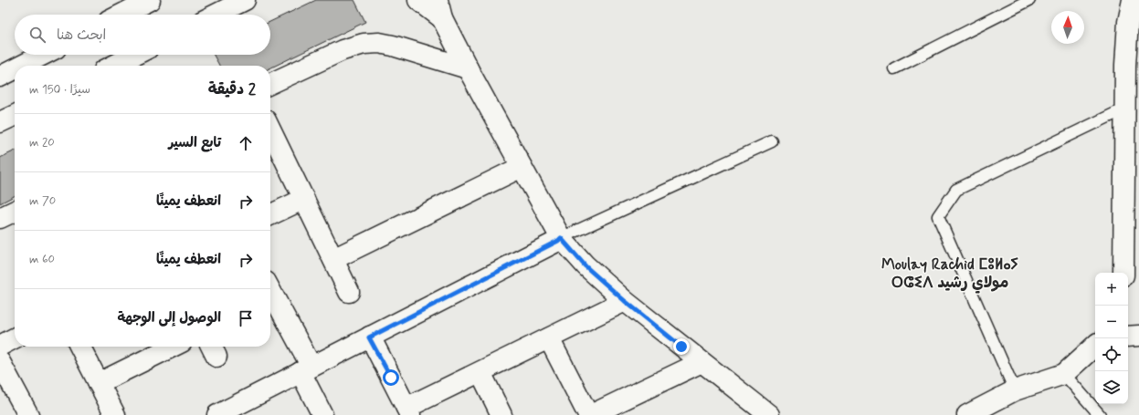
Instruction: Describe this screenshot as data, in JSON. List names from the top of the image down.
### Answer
{
  "districts": ["Moulay Rachid ⵎⵓⵍⴰⵢ ⵔⵛⵉⴷ مولاي رشيد"],
  "north": "top",
  "page": {
    "search": "ابحث هنا",
    "heading": ["2 دقيقة", "سيرًا · 150 m"],
    "list": [
      ["تابع السير", "20 m"],
      ["انعطف يمينًا", "70 m"],
      ["انعطف يمينًا", "60 m"],
      "الوصول إلى الوجهة"
    ],
    "map_buttons": ["+", "−"]
  }
}
